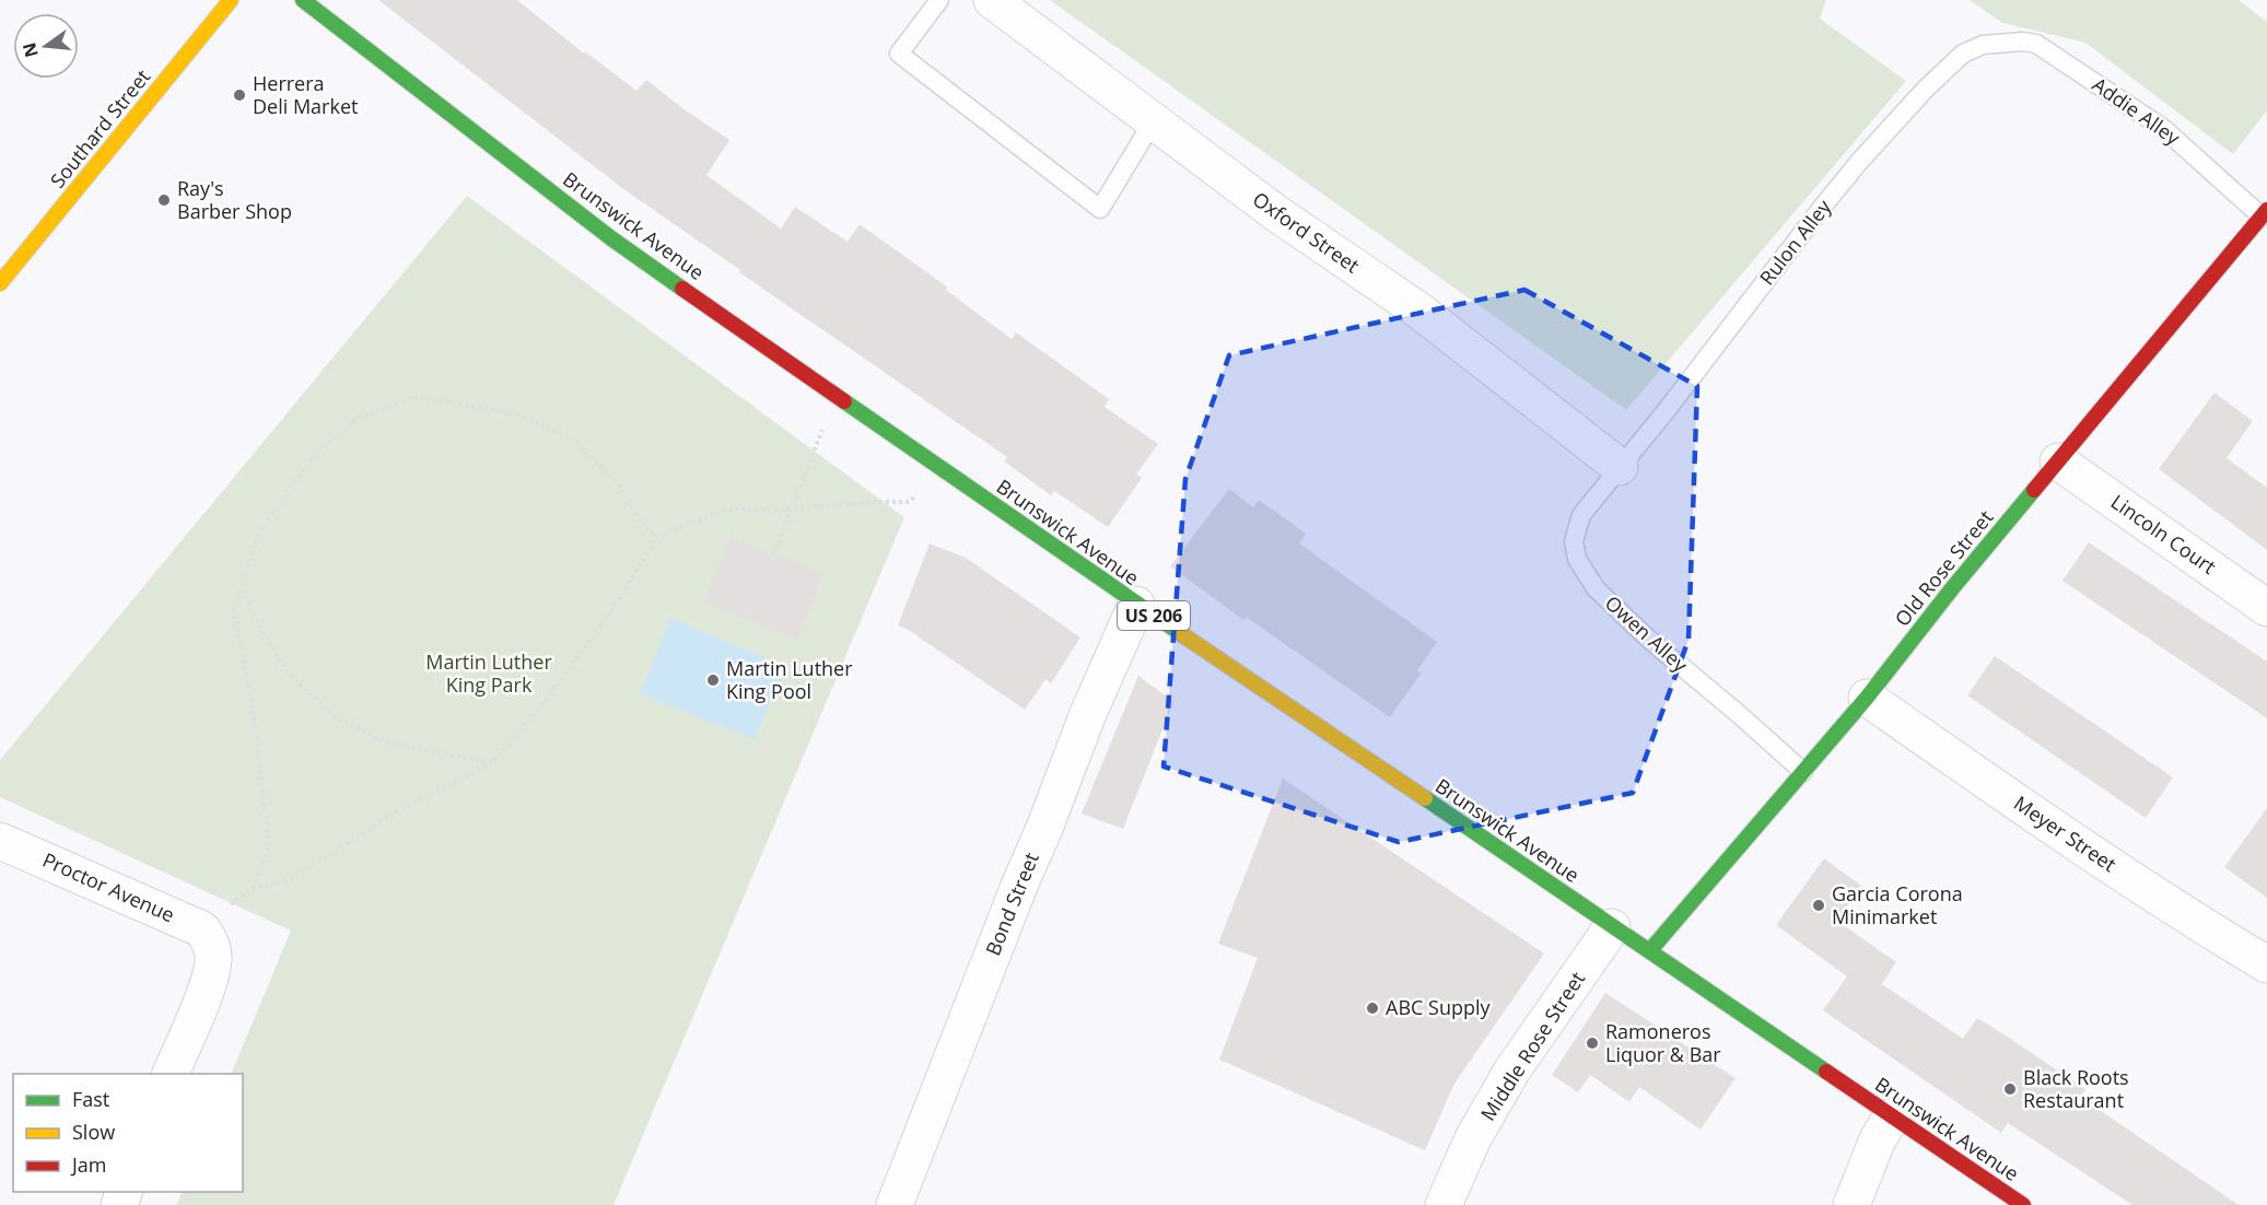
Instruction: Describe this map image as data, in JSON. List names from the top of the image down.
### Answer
{
  "streets": {
    "main road": [
      "Southard Street",
      "Brunswick Avenue",
      "Old Rose Street",
      "US 206"
    ],
    "street": [
      "Oxford Street",
      "Lincoln Court",
      "Meyer Street",
      "Proctor Avenue",
      "Bond Street",
      "Middle Rose Street"
    ],
    "lane": ["Addie Alley", "Rulon Alley", "Owen Alley"]
  },
  "crossings": [
    ["Addie Alley", "Rulon Alley"],
    ["Addie Alley", "Old Rose Street"],
    ["Brunswick Avenue", "Old Rose Street"],
    ["Brunswick Avenue", "Bond Street"],
    ["Brunswick Avenue", "Middle Rose Street"],
    ["Oxford Street", "Rulon Alley"],
    ["Oxford Street", "Owen Alley"],
    ["Rulon Alley", "Owen Alley"],
    ["Lincoln Court", "Old Rose Street"],
    ["Old Rose Street", "Owen Alley"],
    ["Old Rose Street", "Meyer Street"]
  ],
  "parks": ["Martin Luther King Park"],
  "places": [
    "Herrera Deli Market",
    "Ray's Barber Shop",
    "Martin Luther King Pool",
    "Garcia Corona Minimarket",
    "ABC Supply",
    "Ramoneros Liquor & Bar",
    "Black Roots Restaurant"
  ],
  "legend": ["Fast", "Slow", "Jam"],
  "north": "left"
}
